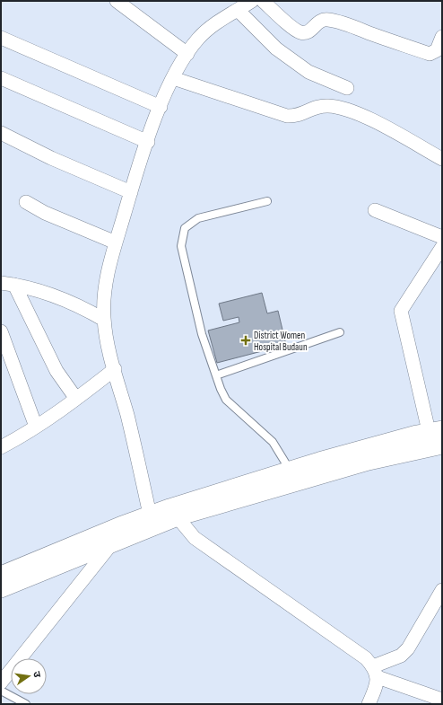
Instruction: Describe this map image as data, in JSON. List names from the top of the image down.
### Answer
{
  "places": {
    "health": ["District Women Hospital Budaun"]
  },
  "north": "right"
}
